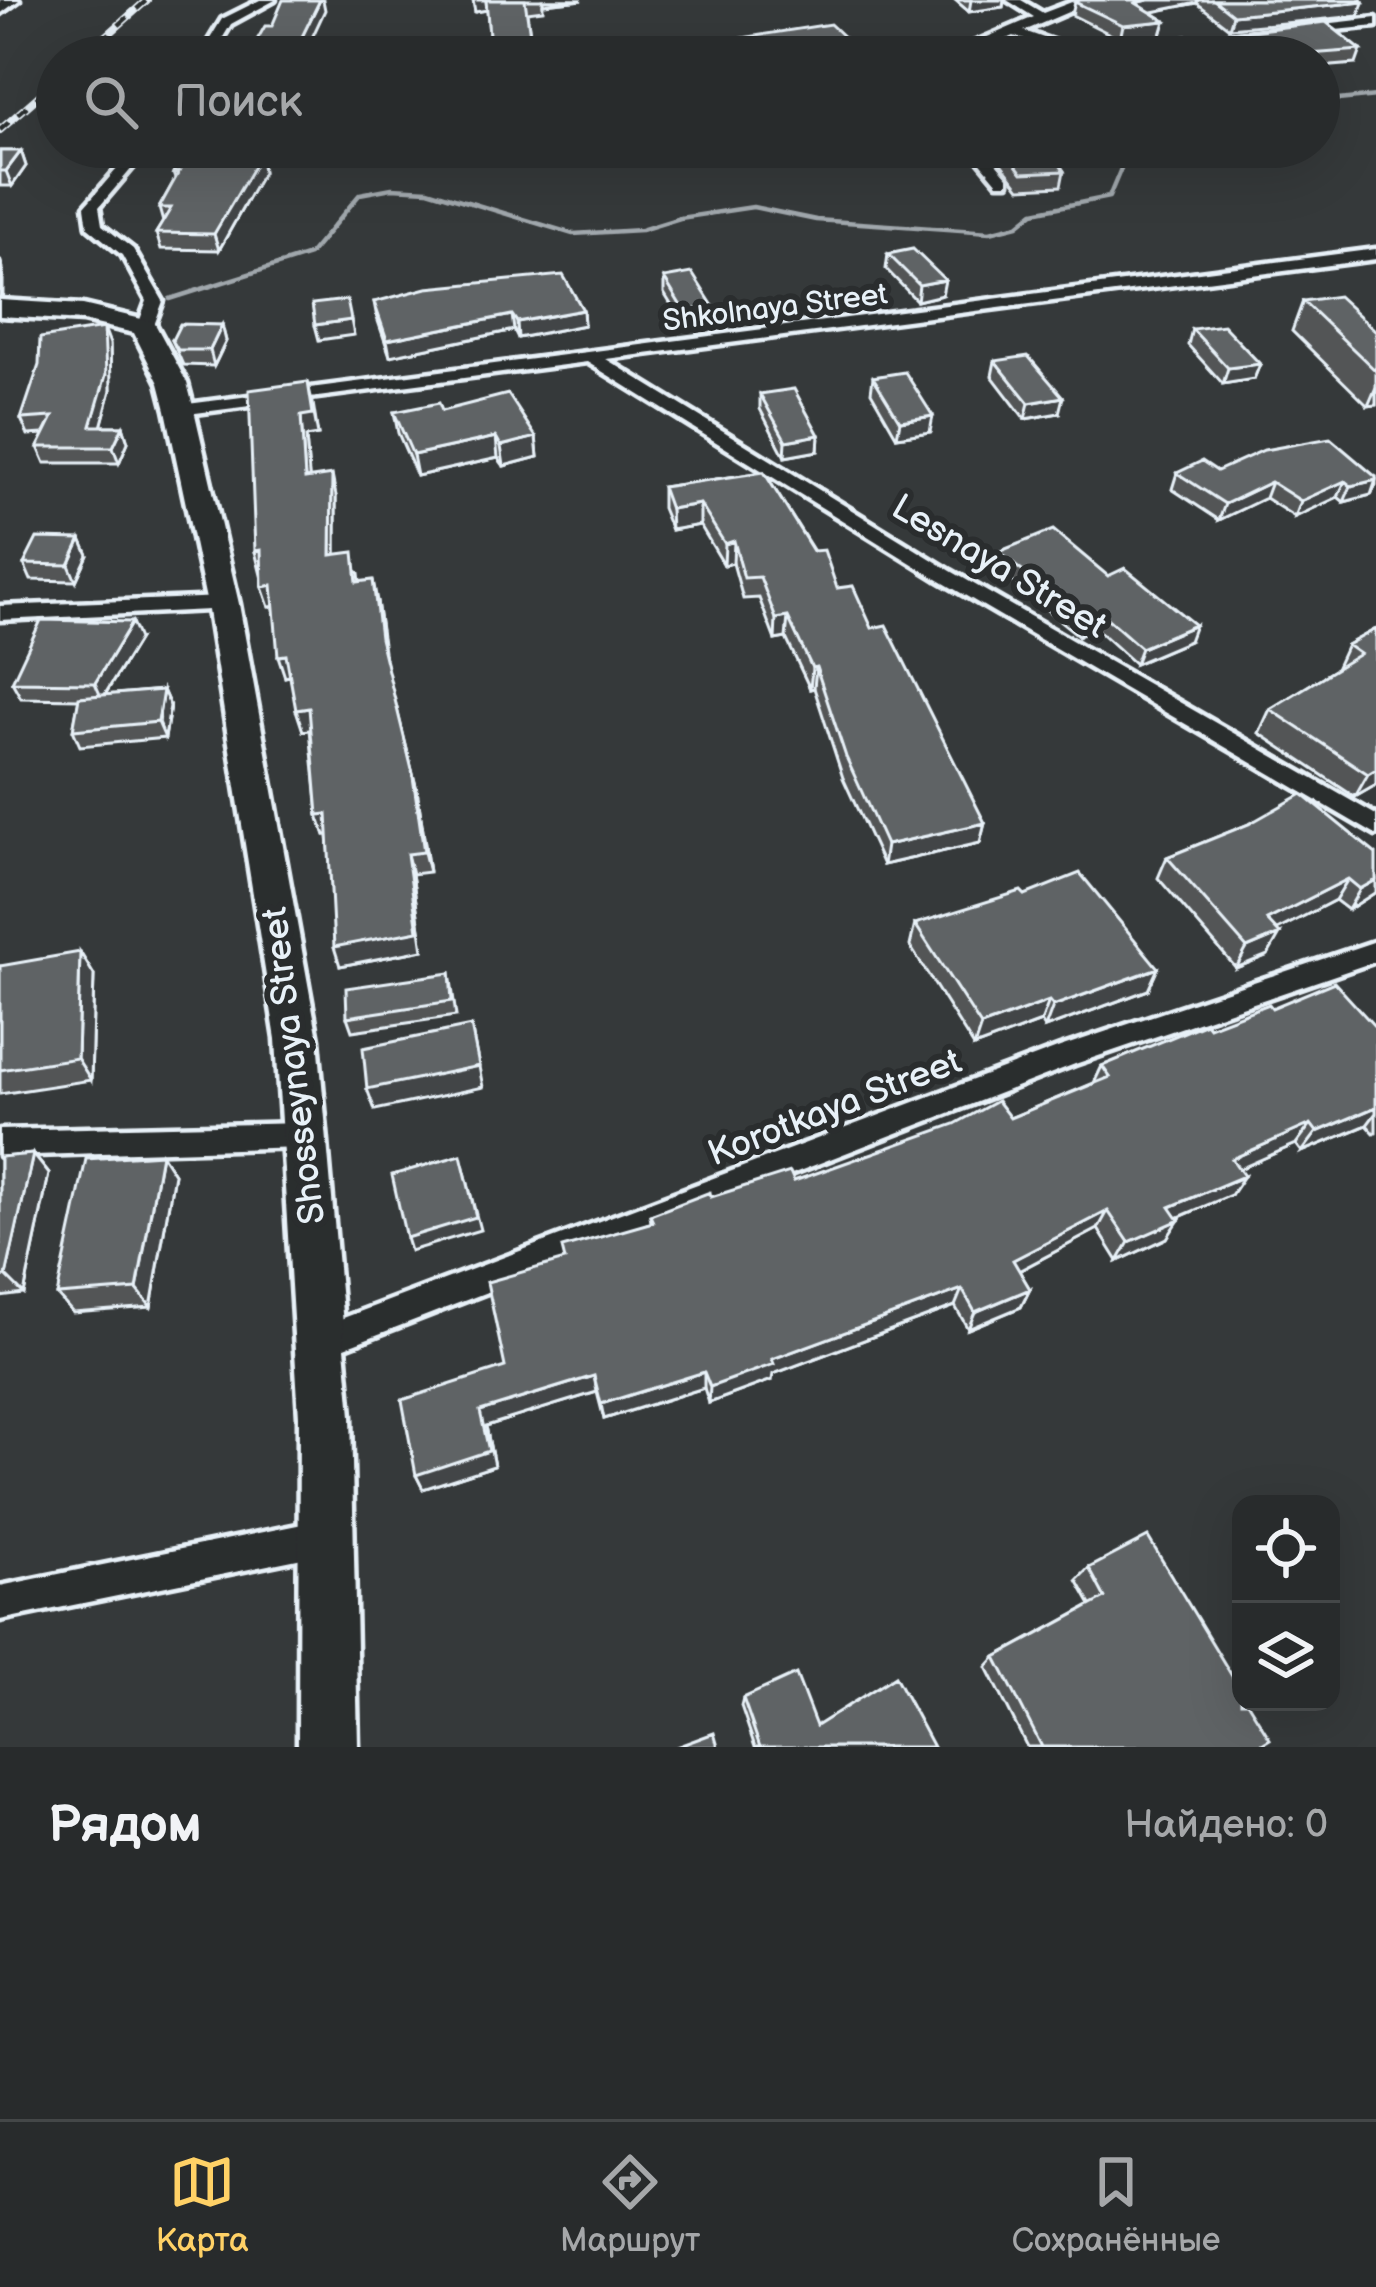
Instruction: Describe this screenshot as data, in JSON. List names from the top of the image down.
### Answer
{
  "streets": {
    "main road": ["Shosseynaya Street"],
    "street": ["Shkolnaya Street", "Lesnaya Street", "Korotkaya Street"]
  },
  "crossings": [
    ["Shkolnaya Street", "Lesnaya Street"],
    ["Shkolnaya Street", "Shosseynaya Street"],
    ["Shosseynaya Street", "Korotkaya Street"]
  ],
  "page": {
    "search": "Поиск",
    "heading": ["Рядом", "Найдено: 0"],
    "nav": ["Карта", "Маршрут", "Сохранённые"]
  }
}
